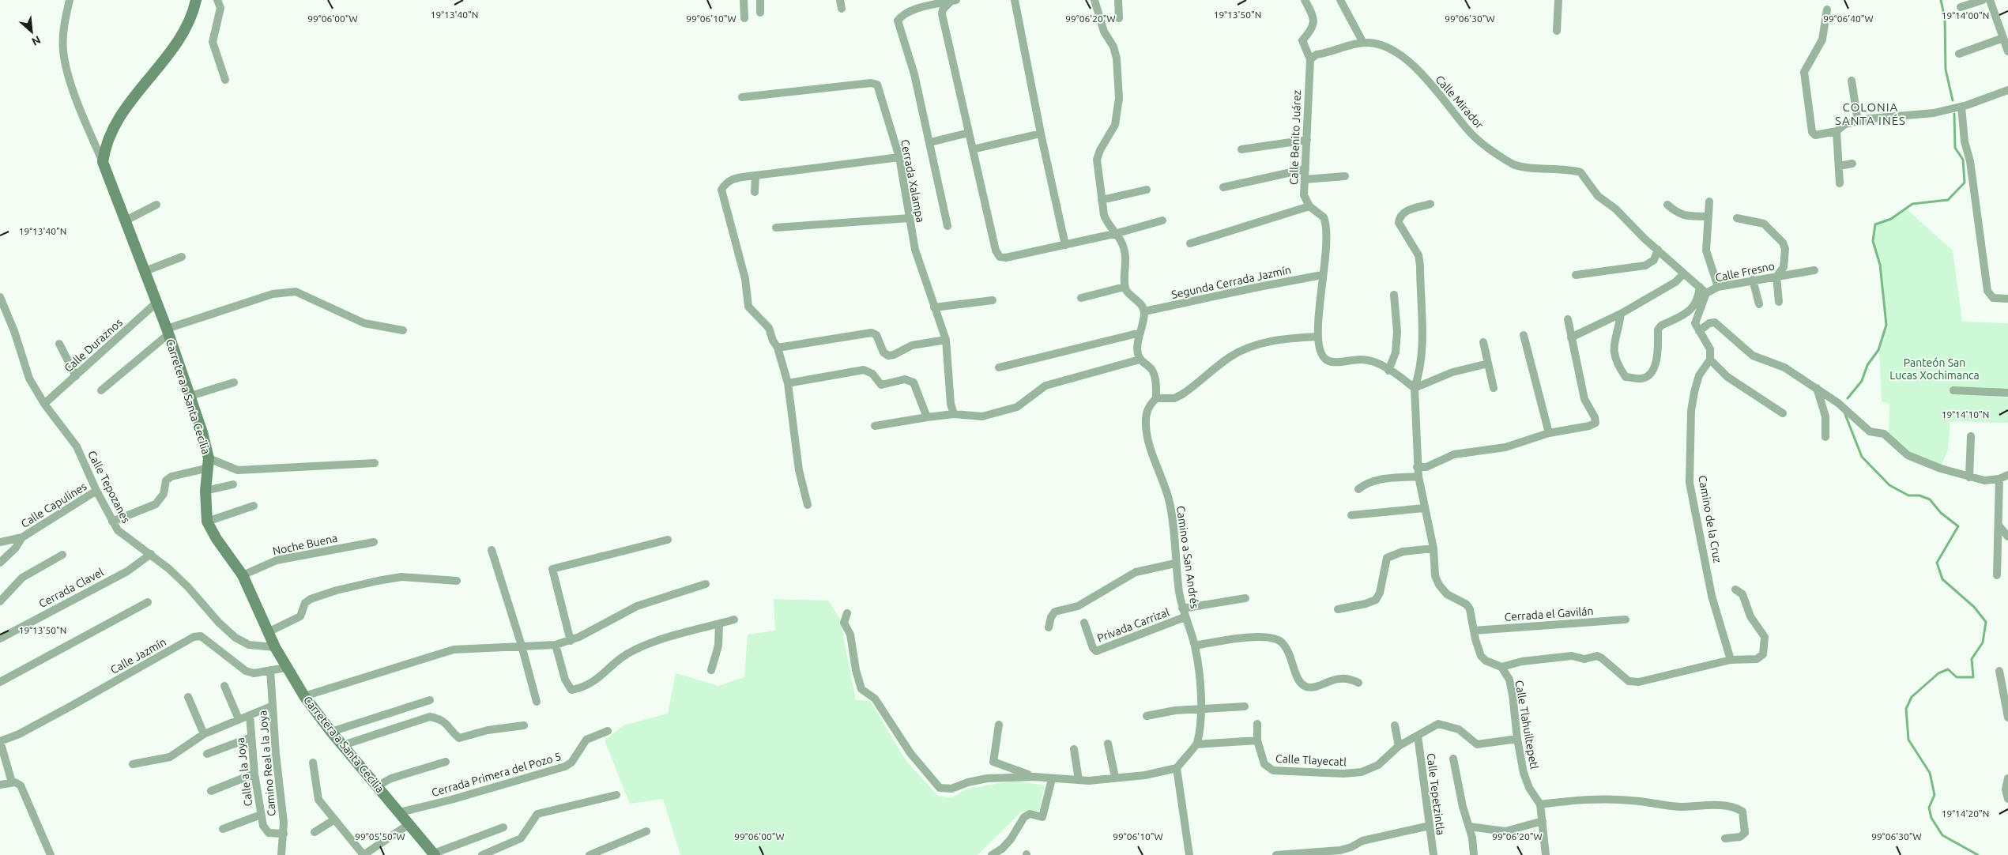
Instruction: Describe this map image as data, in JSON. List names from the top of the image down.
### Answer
{
  "streets": {
    "main road": ["Carretera a Santa Cecilia"],
    "street": [
      "Calle Mirador",
      "Calle Benito Juárez",
      "Cerrada Xalampa",
      "Calle Fresno",
      "Segunda Cerrada Jazmín",
      "Calle Duraznos",
      "Calle Tepozanes",
      "Calle Capulines",
      "Camino de la Cruz",
      "Noche Buena",
      "Camino a San Andrés",
      "Cerrada Clavel",
      "Cerrada el Gavilán",
      "Privada Carrizal",
      "Calle Jazmín",
      "Calle Tlahuiltepetl",
      "Calle Tlayecatl",
      "Camino Real a la Joya",
      "Calle a la Joya",
      "Cerrada Primera del Pozo 5",
      "Calle Tepetzintla"
    ]
  },
  "crossings": [
    ["Calle Mirador", "Calle Fresno"],
    ["Calle Duraznos", "Carretera a Santa Cecilia"],
    ["Calle Duraznos", "Calle Tepozanes"],
    ["Carretera a Santa Cecilia", "Calle Tepozanes"],
    ["Carretera a Santa Cecilia", "Noche Buena"],
    ["Carretera a Santa Cecilia", "Calle Jazmín"],
    ["Carretera a Santa Cecilia", "Cerrada Primera del Pozo 5"],
    ["Calle Tepozanes", "Calle Capulines"],
    ["Calle Tepozanes", "Cerrada Clavel"],
    ["Camino a San Andrés", "Privada Carrizal"],
    ["Calle Jazmín", "Camino Real a la Joya"],
    ["Calle Tlahuiltepetl", "Calle Tlayecatl"],
    ["Calle Tlayecatl", "Calle Tepetzintla"],
    ["Camino Real a la Joya", "Calle a la Joya"]
  ],
  "districts": ["COLONIA SANTA INÉS"],
  "parks": ["Panteón San Lucas Xochimanca"],
  "north": "bottom right",
  "coordinates": [
    "19°13'50\"N",
    "19°13'40\"N",
    "19°14'00\"N",
    "99°06'00\"W",
    "99°06'10\"W",
    "99°06'20\"W",
    "99°06'30\"W",
    "99°06'40\"W",
    "19°14'10\"N",
    "19°14'20\"N",
    "99°05'50\"W"
  ]
}
